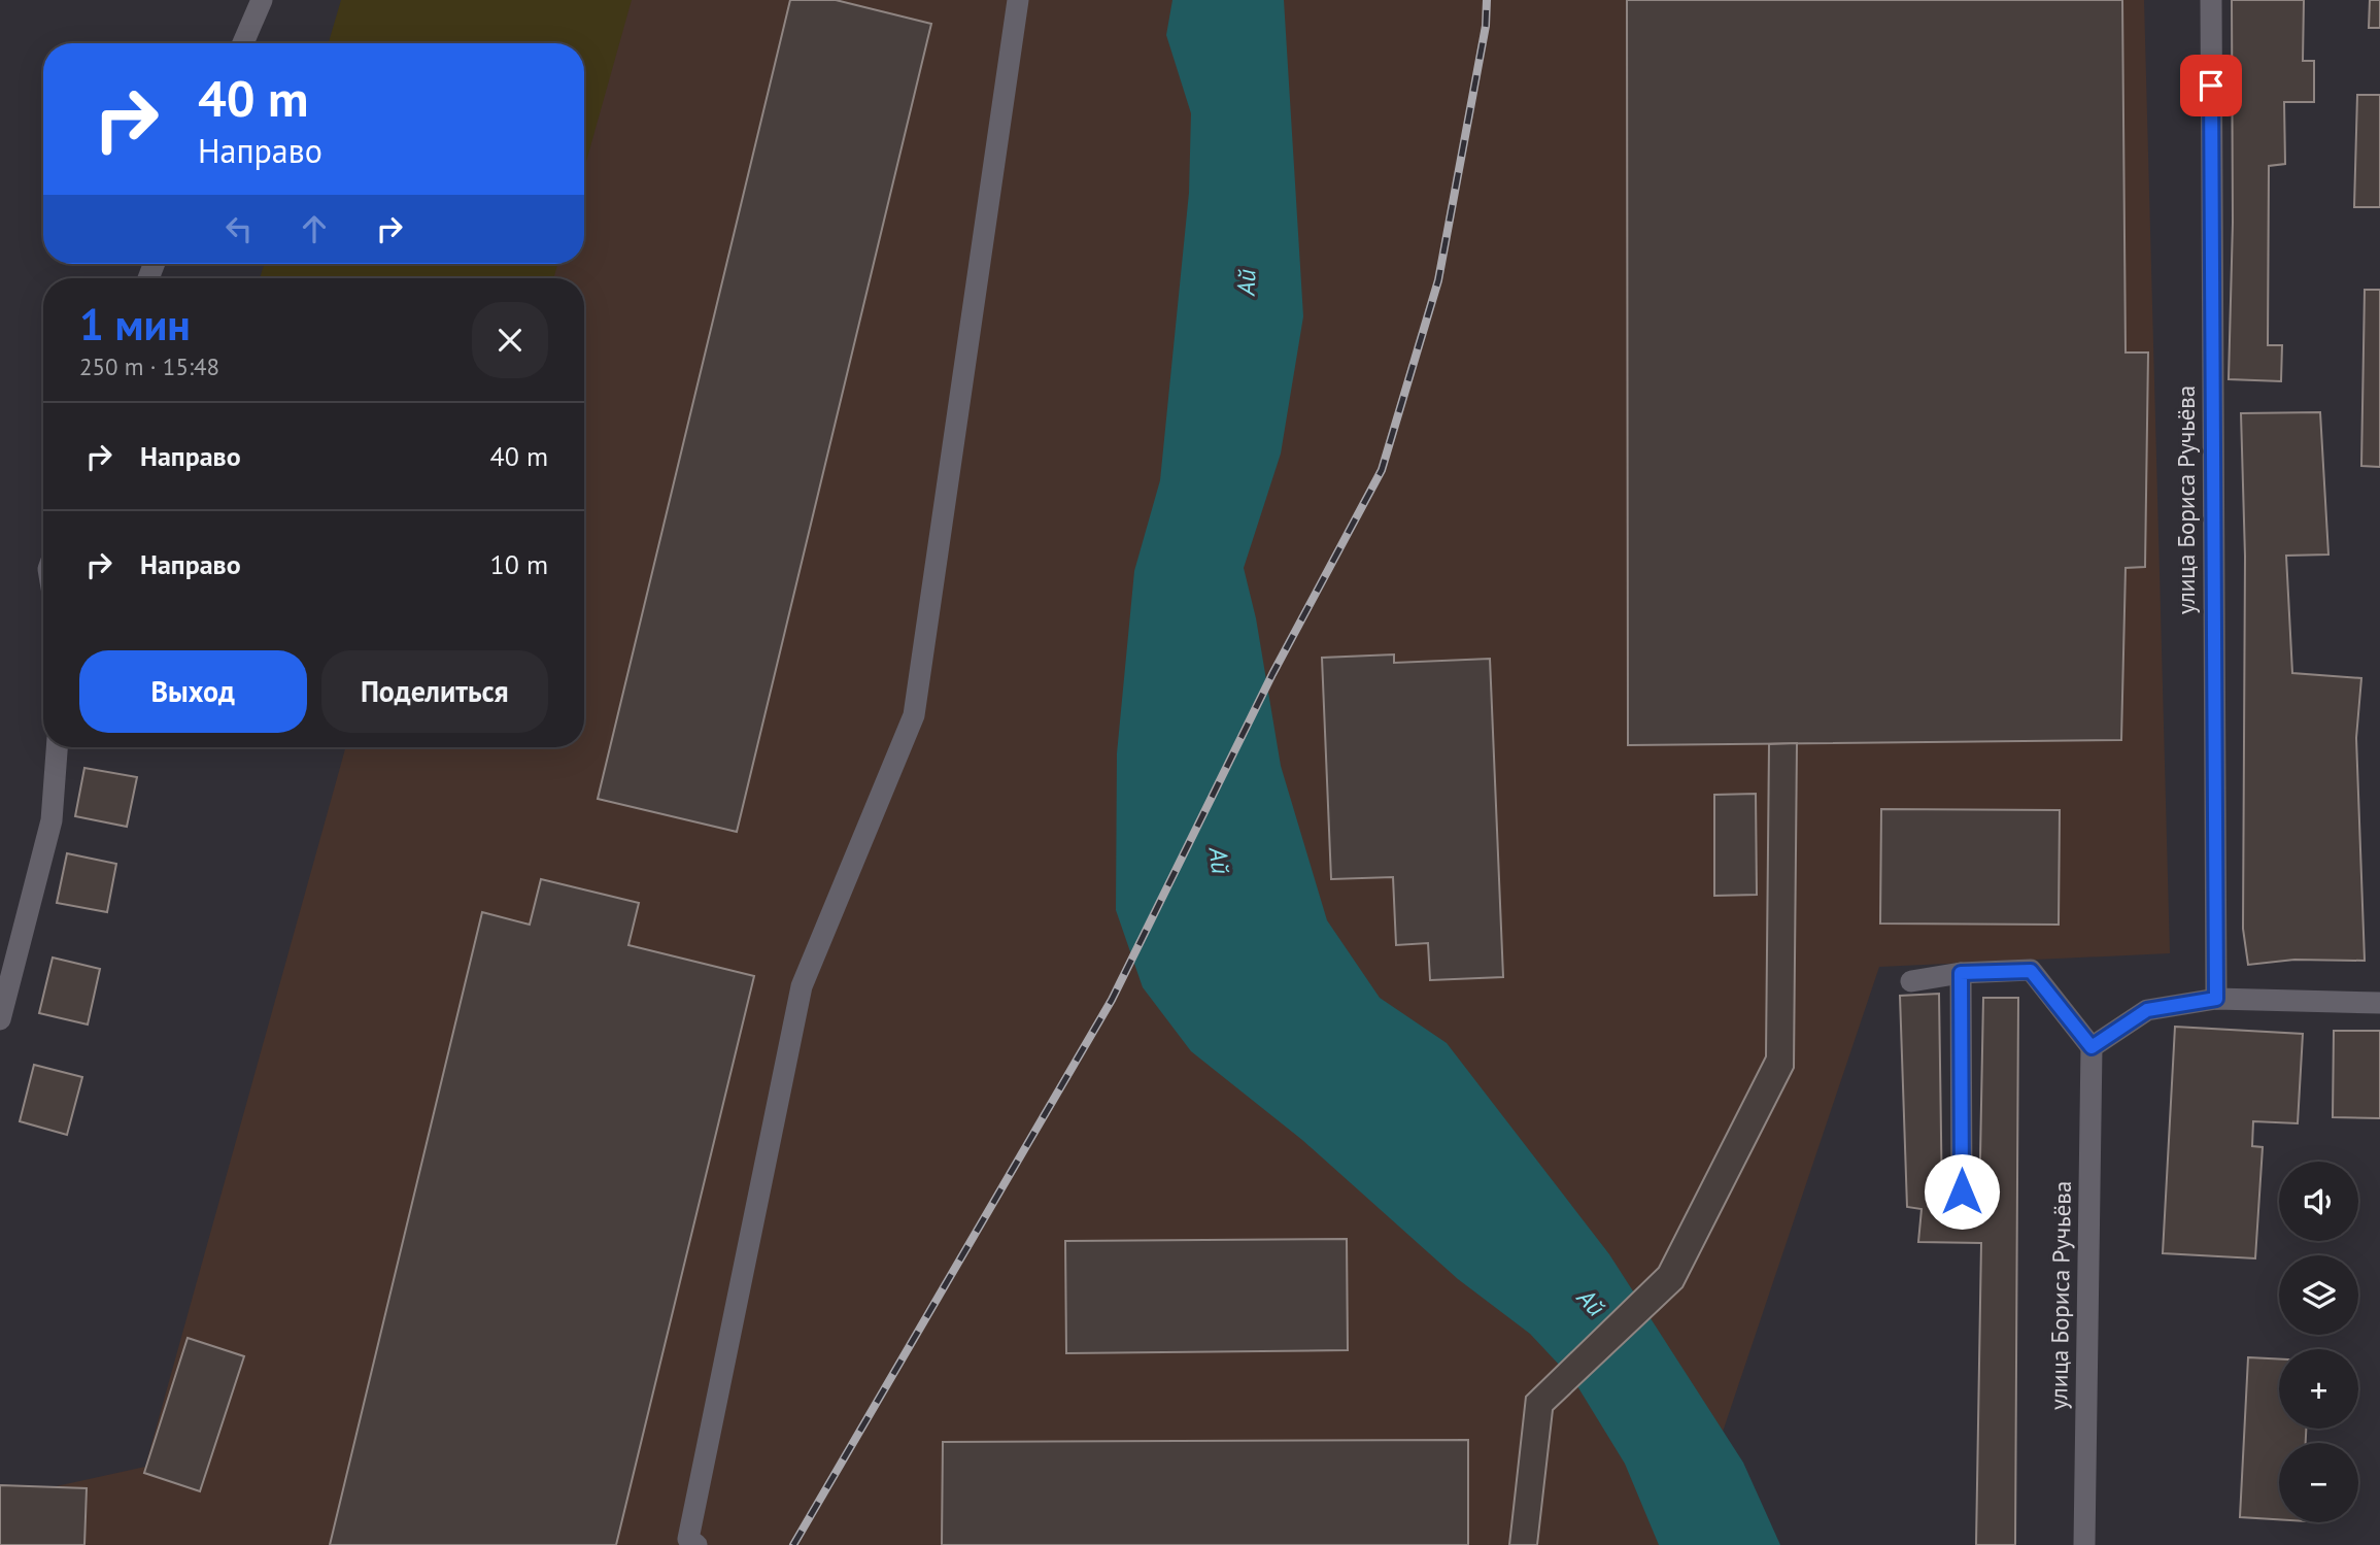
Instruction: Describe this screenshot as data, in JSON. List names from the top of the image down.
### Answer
{
  "streets": {
    "street": ["улица Бориса Ручьёва"]
  },
  "water": ["Ай"],
  "page": {
    "turn": ["40 m", "Направо"],
    "heading": ["1 мин", "250 m · 15:48"],
    "list": [
      {
        "name": "Направо",
        "value": "40 m"
      },
      {
        "name": "Направо",
        "value": "10 m"
      }
    ],
    "buttons": ["Выход", "Поделиться"],
    "map_buttons": ["+", "−"]
  }
}
